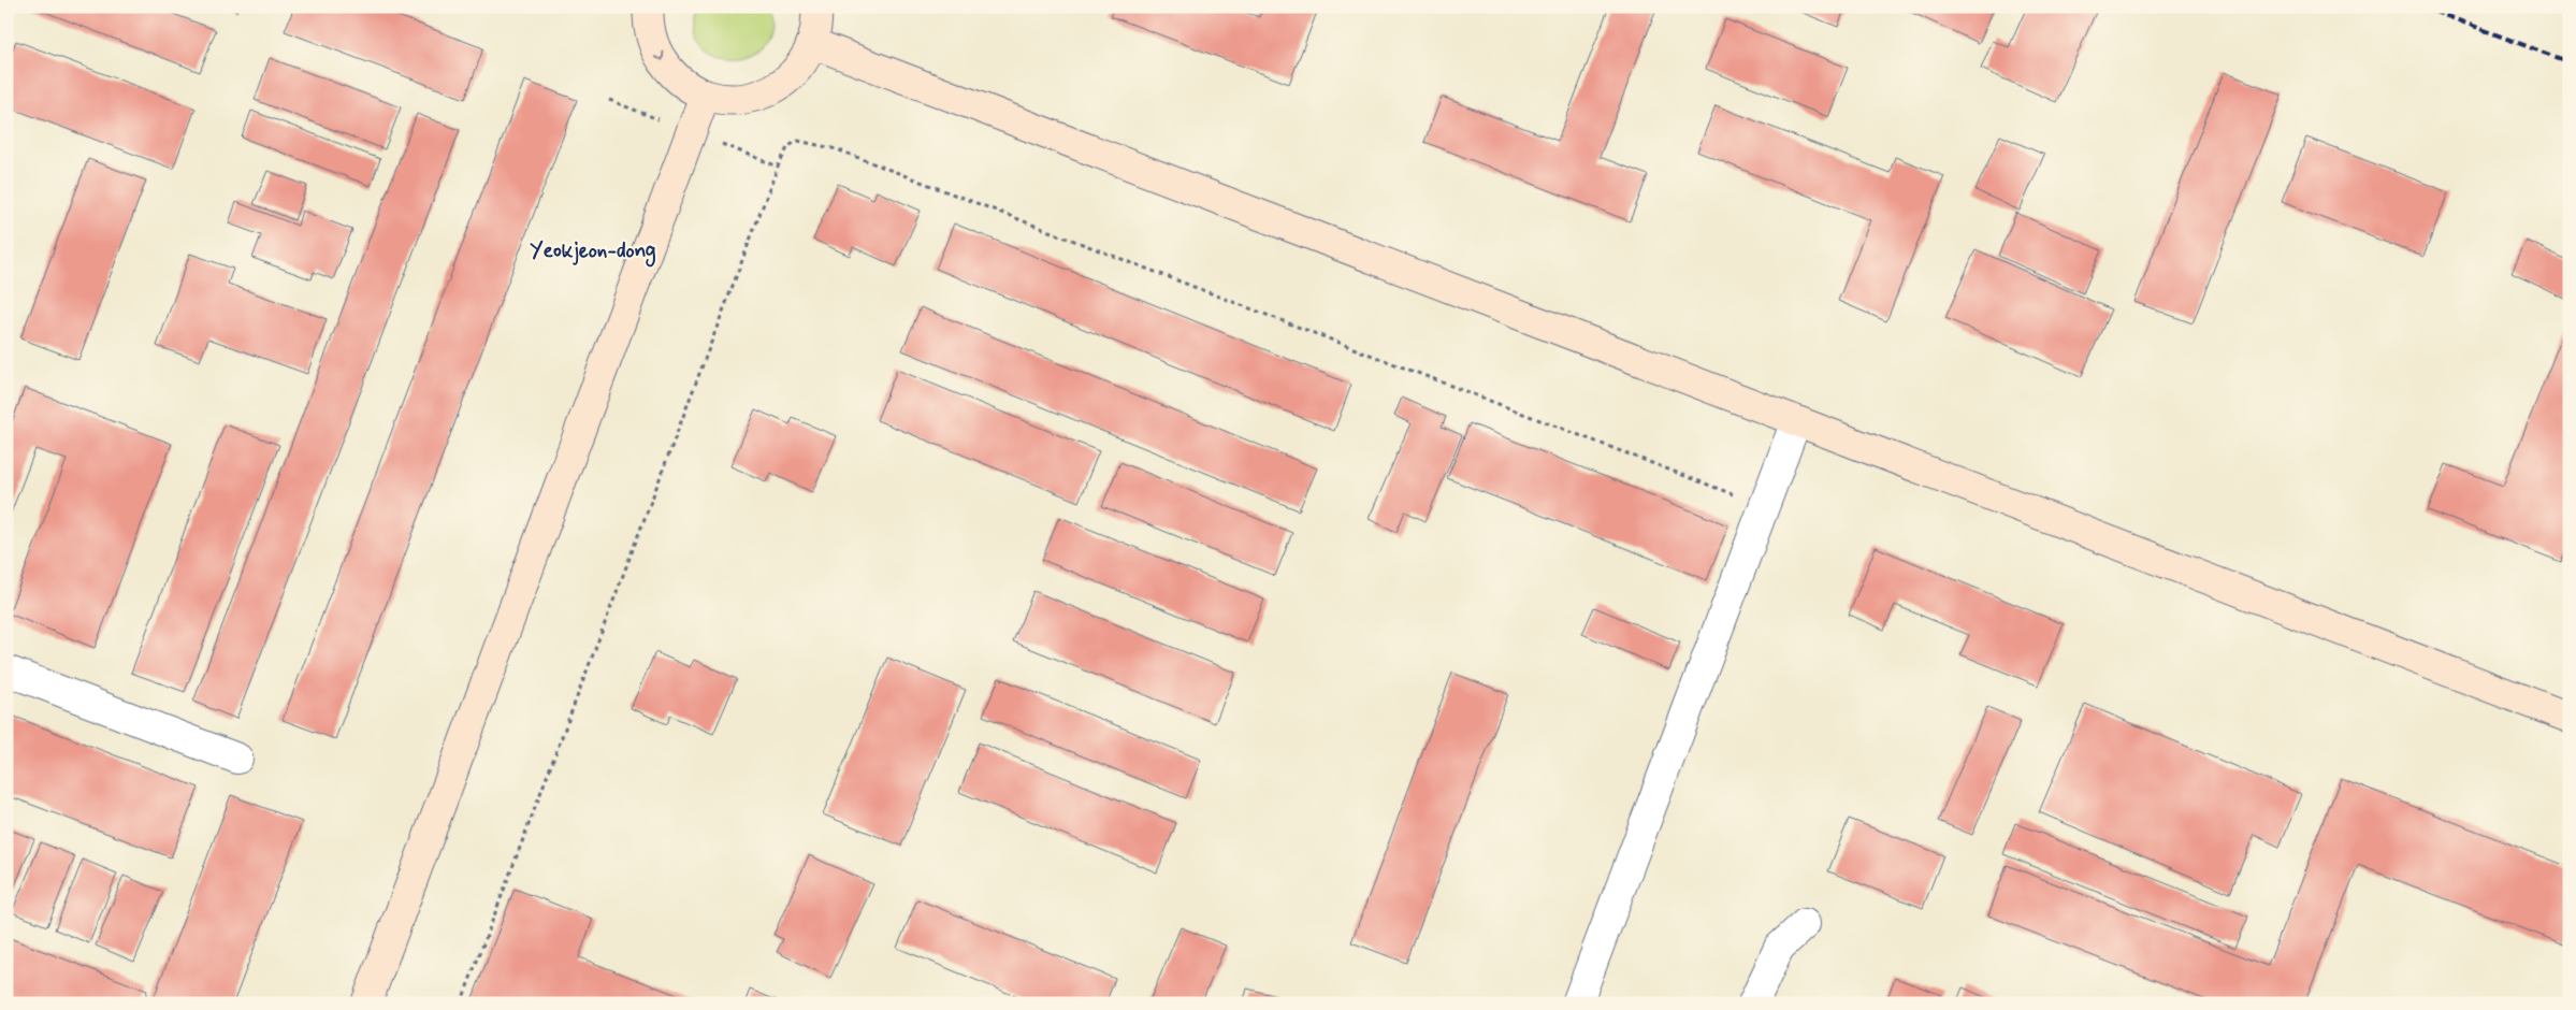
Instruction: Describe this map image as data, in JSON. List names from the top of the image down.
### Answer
{
  "districts": ["Yeokjeon-dong"]
}
